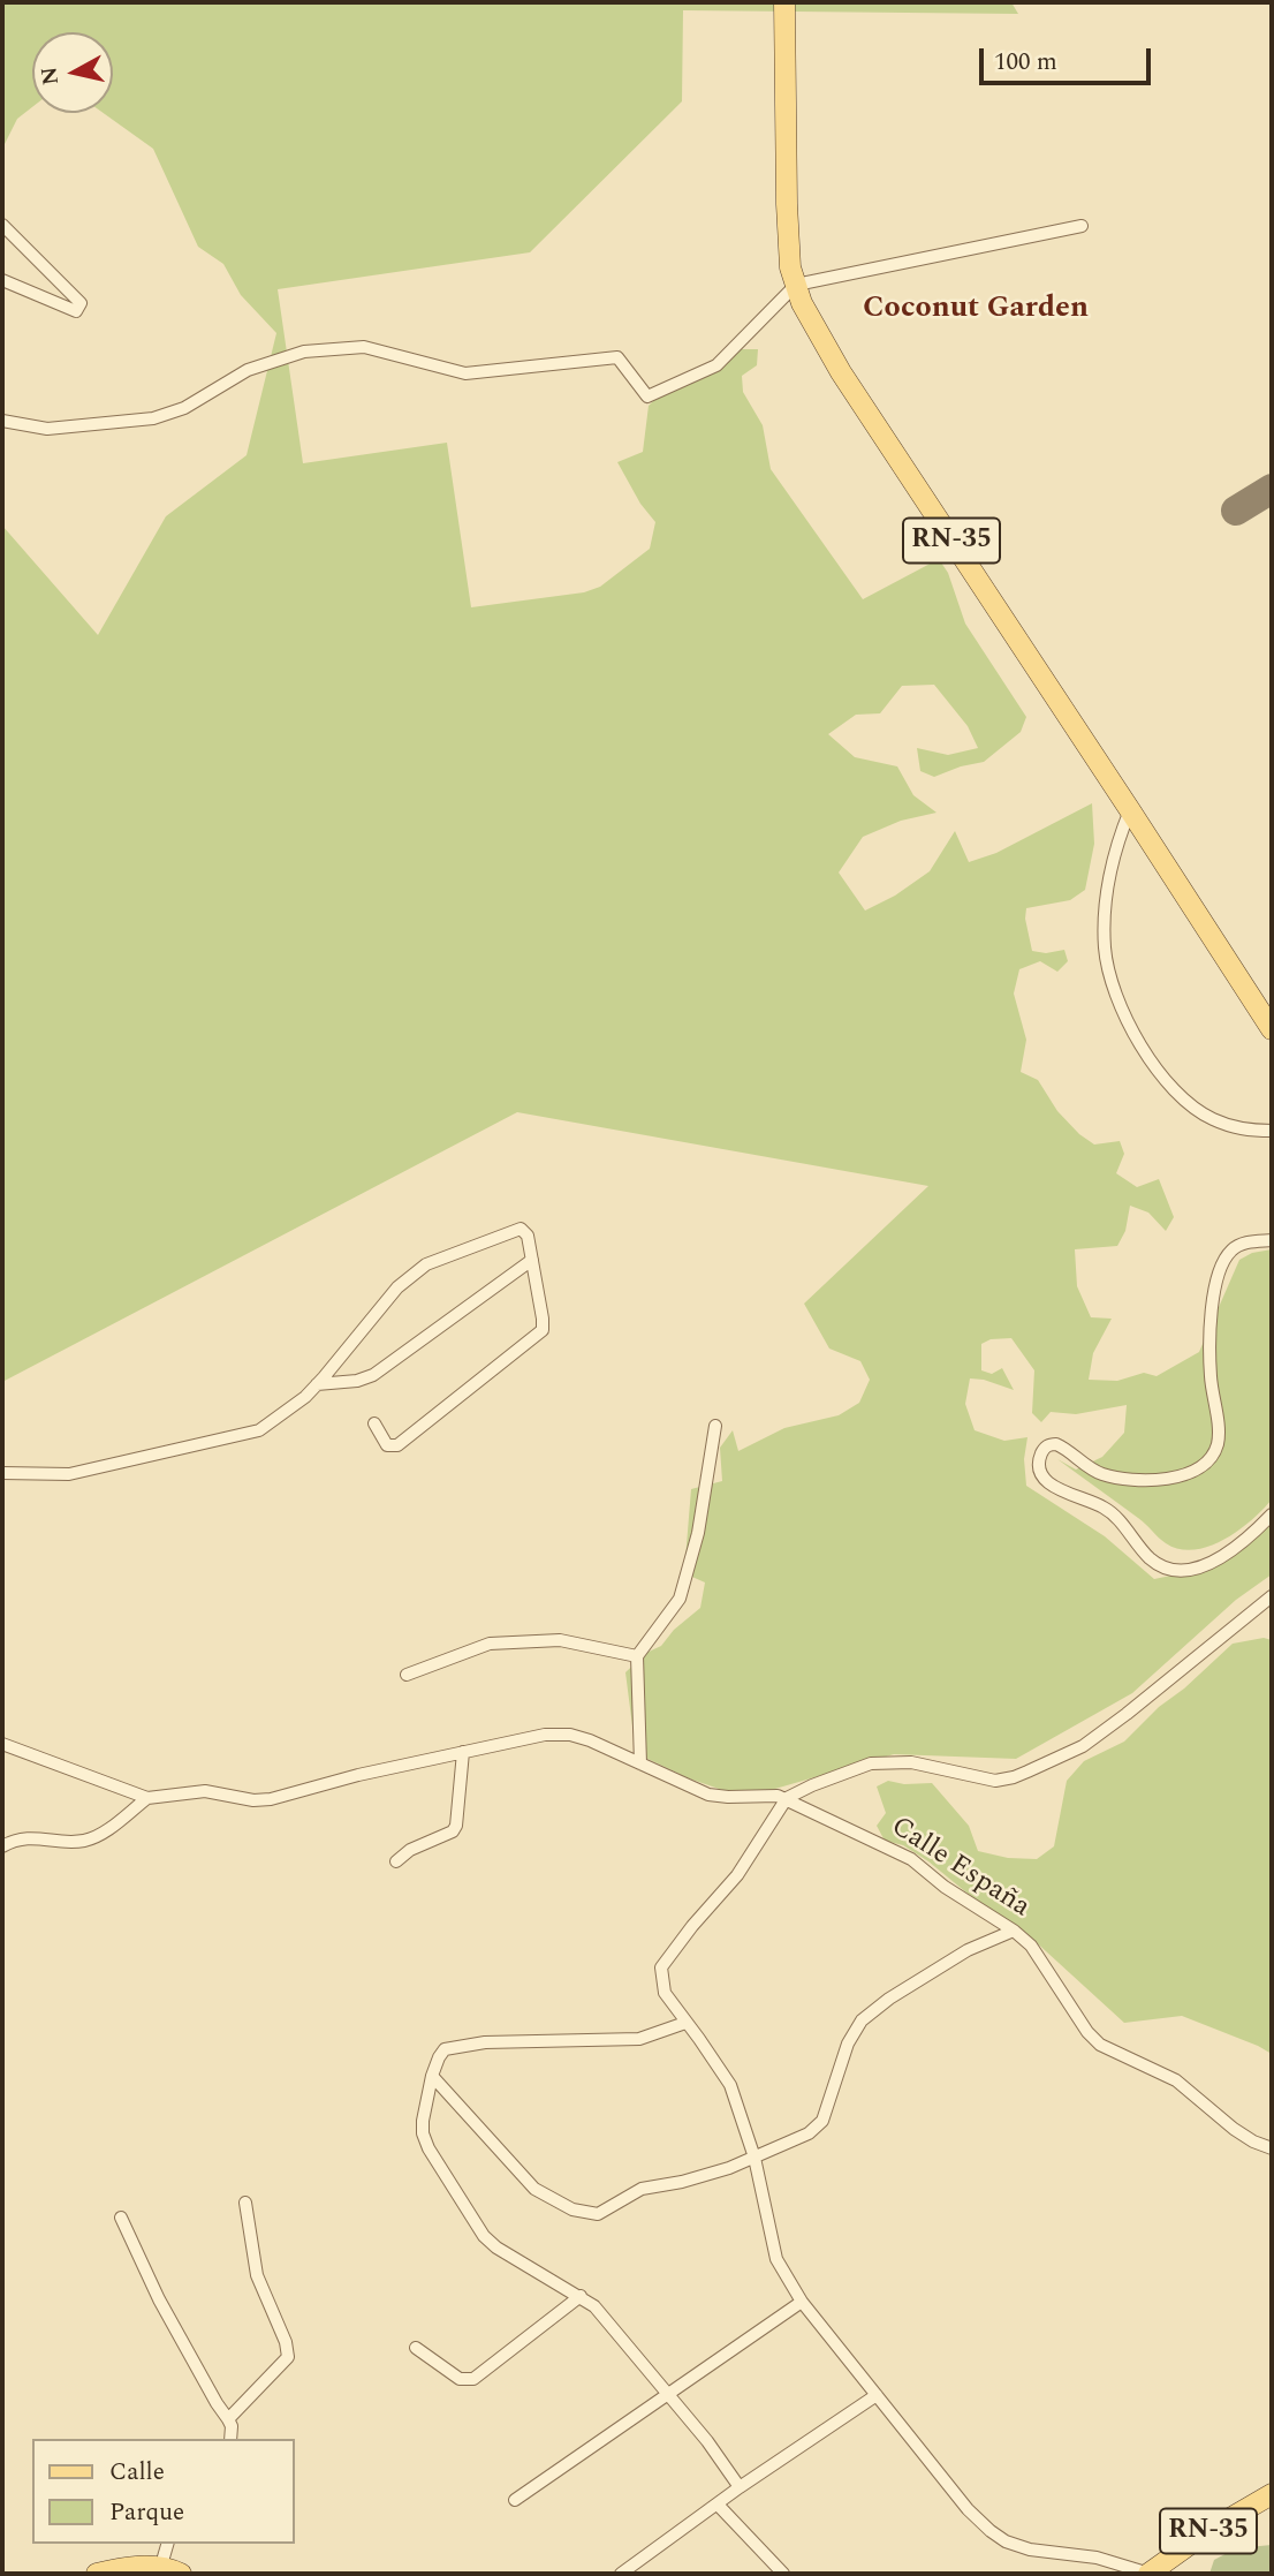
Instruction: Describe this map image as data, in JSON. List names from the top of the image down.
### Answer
{
  "streets": {
    "main road": ["RN-35"],
    "street": ["Calle España"]
  },
  "districts": ["Coconut Garden"],
  "legend": ["Calle", "Parque"],
  "scale_bar": "100 m",
  "north": "left"
}
